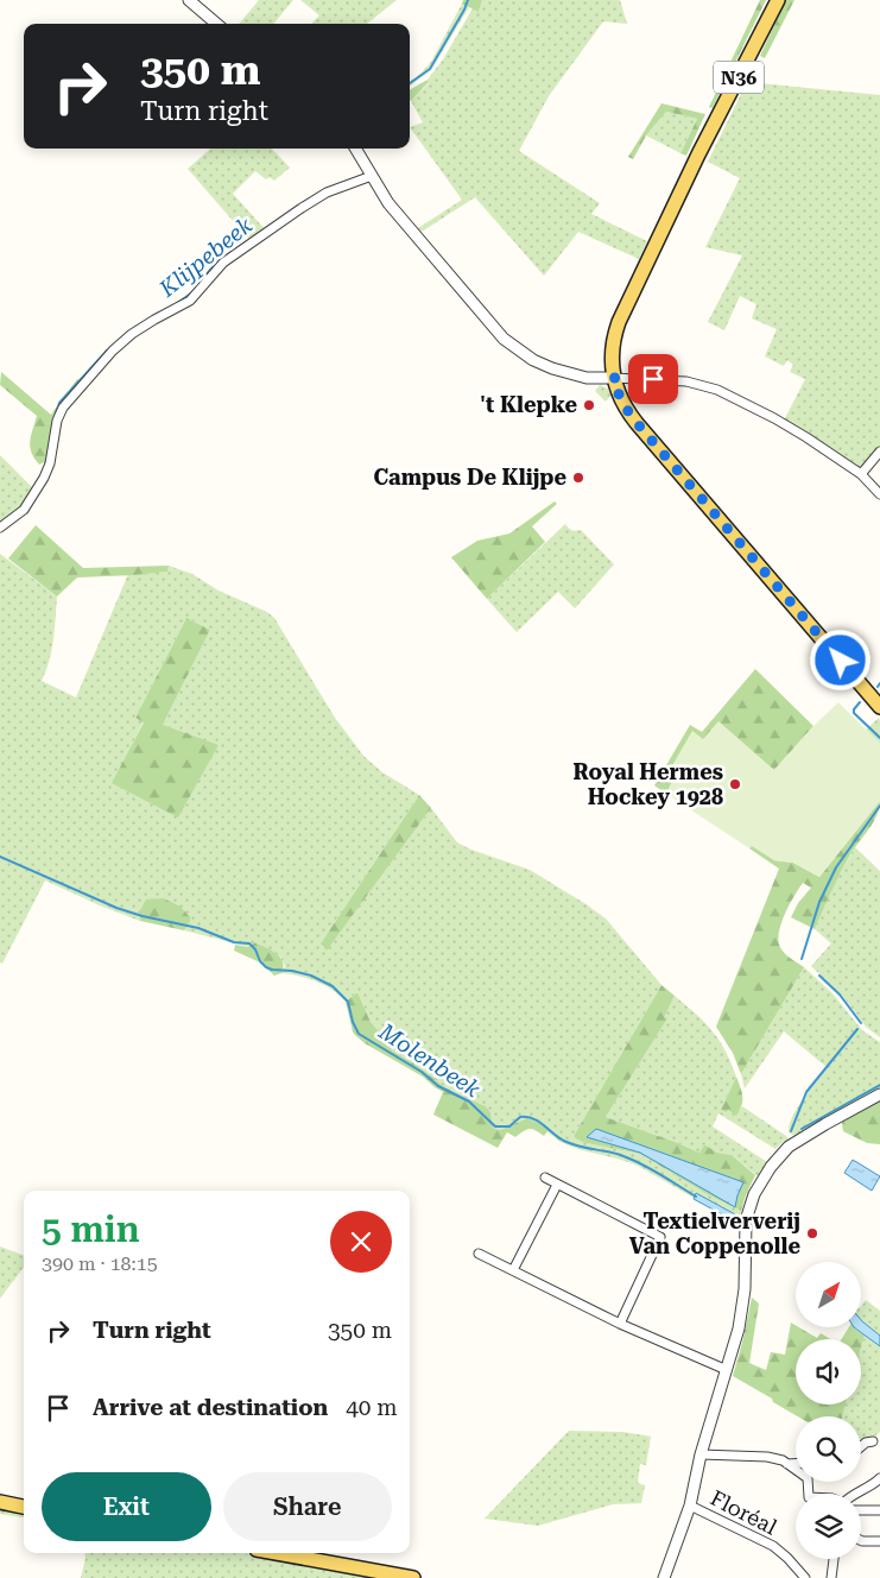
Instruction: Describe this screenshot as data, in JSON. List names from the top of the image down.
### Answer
{
  "streets": {
    "main road": ["N36"],
    "street": ["Floréal"]
  },
  "water": ["Klijpebeek", "Molenbeek"],
  "places": [
    "'t Klepke",
    "Campus De Klijpe",
    "Royal Hermes Hockey 1928",
    "Textielververij Van Coppenolle"
  ],
  "north": "top right",
  "page": {
    "turn": ["350 m", "Turn right"],
    "heading": ["5 min", "390 m · 18:15"],
    "list": [
      {
        "name": "Turn right",
        "value": "350 m"
      },
      {
        "name": "Arrive at destination",
        "value": "40 m"
      }
    ],
    "buttons": ["Exit", "Share"]
  }
}
